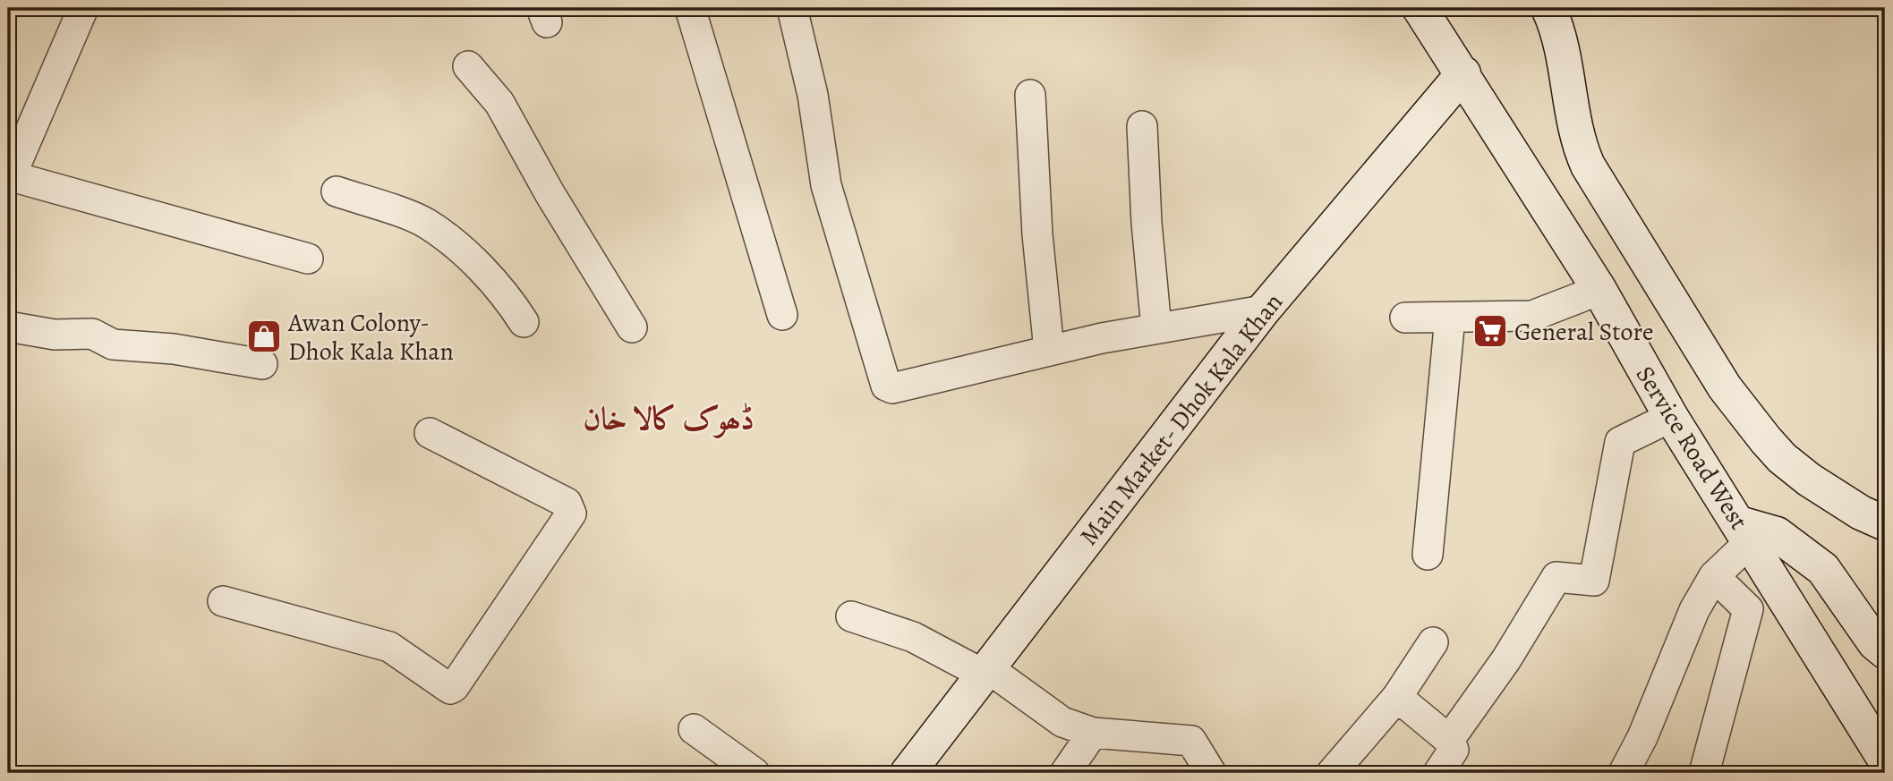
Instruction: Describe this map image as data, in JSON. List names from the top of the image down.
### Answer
{
  "streets": {
    "street": ["Main Market- Dhok Kala Khan", "Service Road West"]
  },
  "crossings": [
    ["Main Market- Dhok Kala Khan", "Service Road West"]
  ],
  "districts": ["ڈھوک کالا خان"],
  "places": {
    "supermarket": ["General Store"],
    "shop": ["Awan Colony- Dhok Kala Khan"]
  }
}
